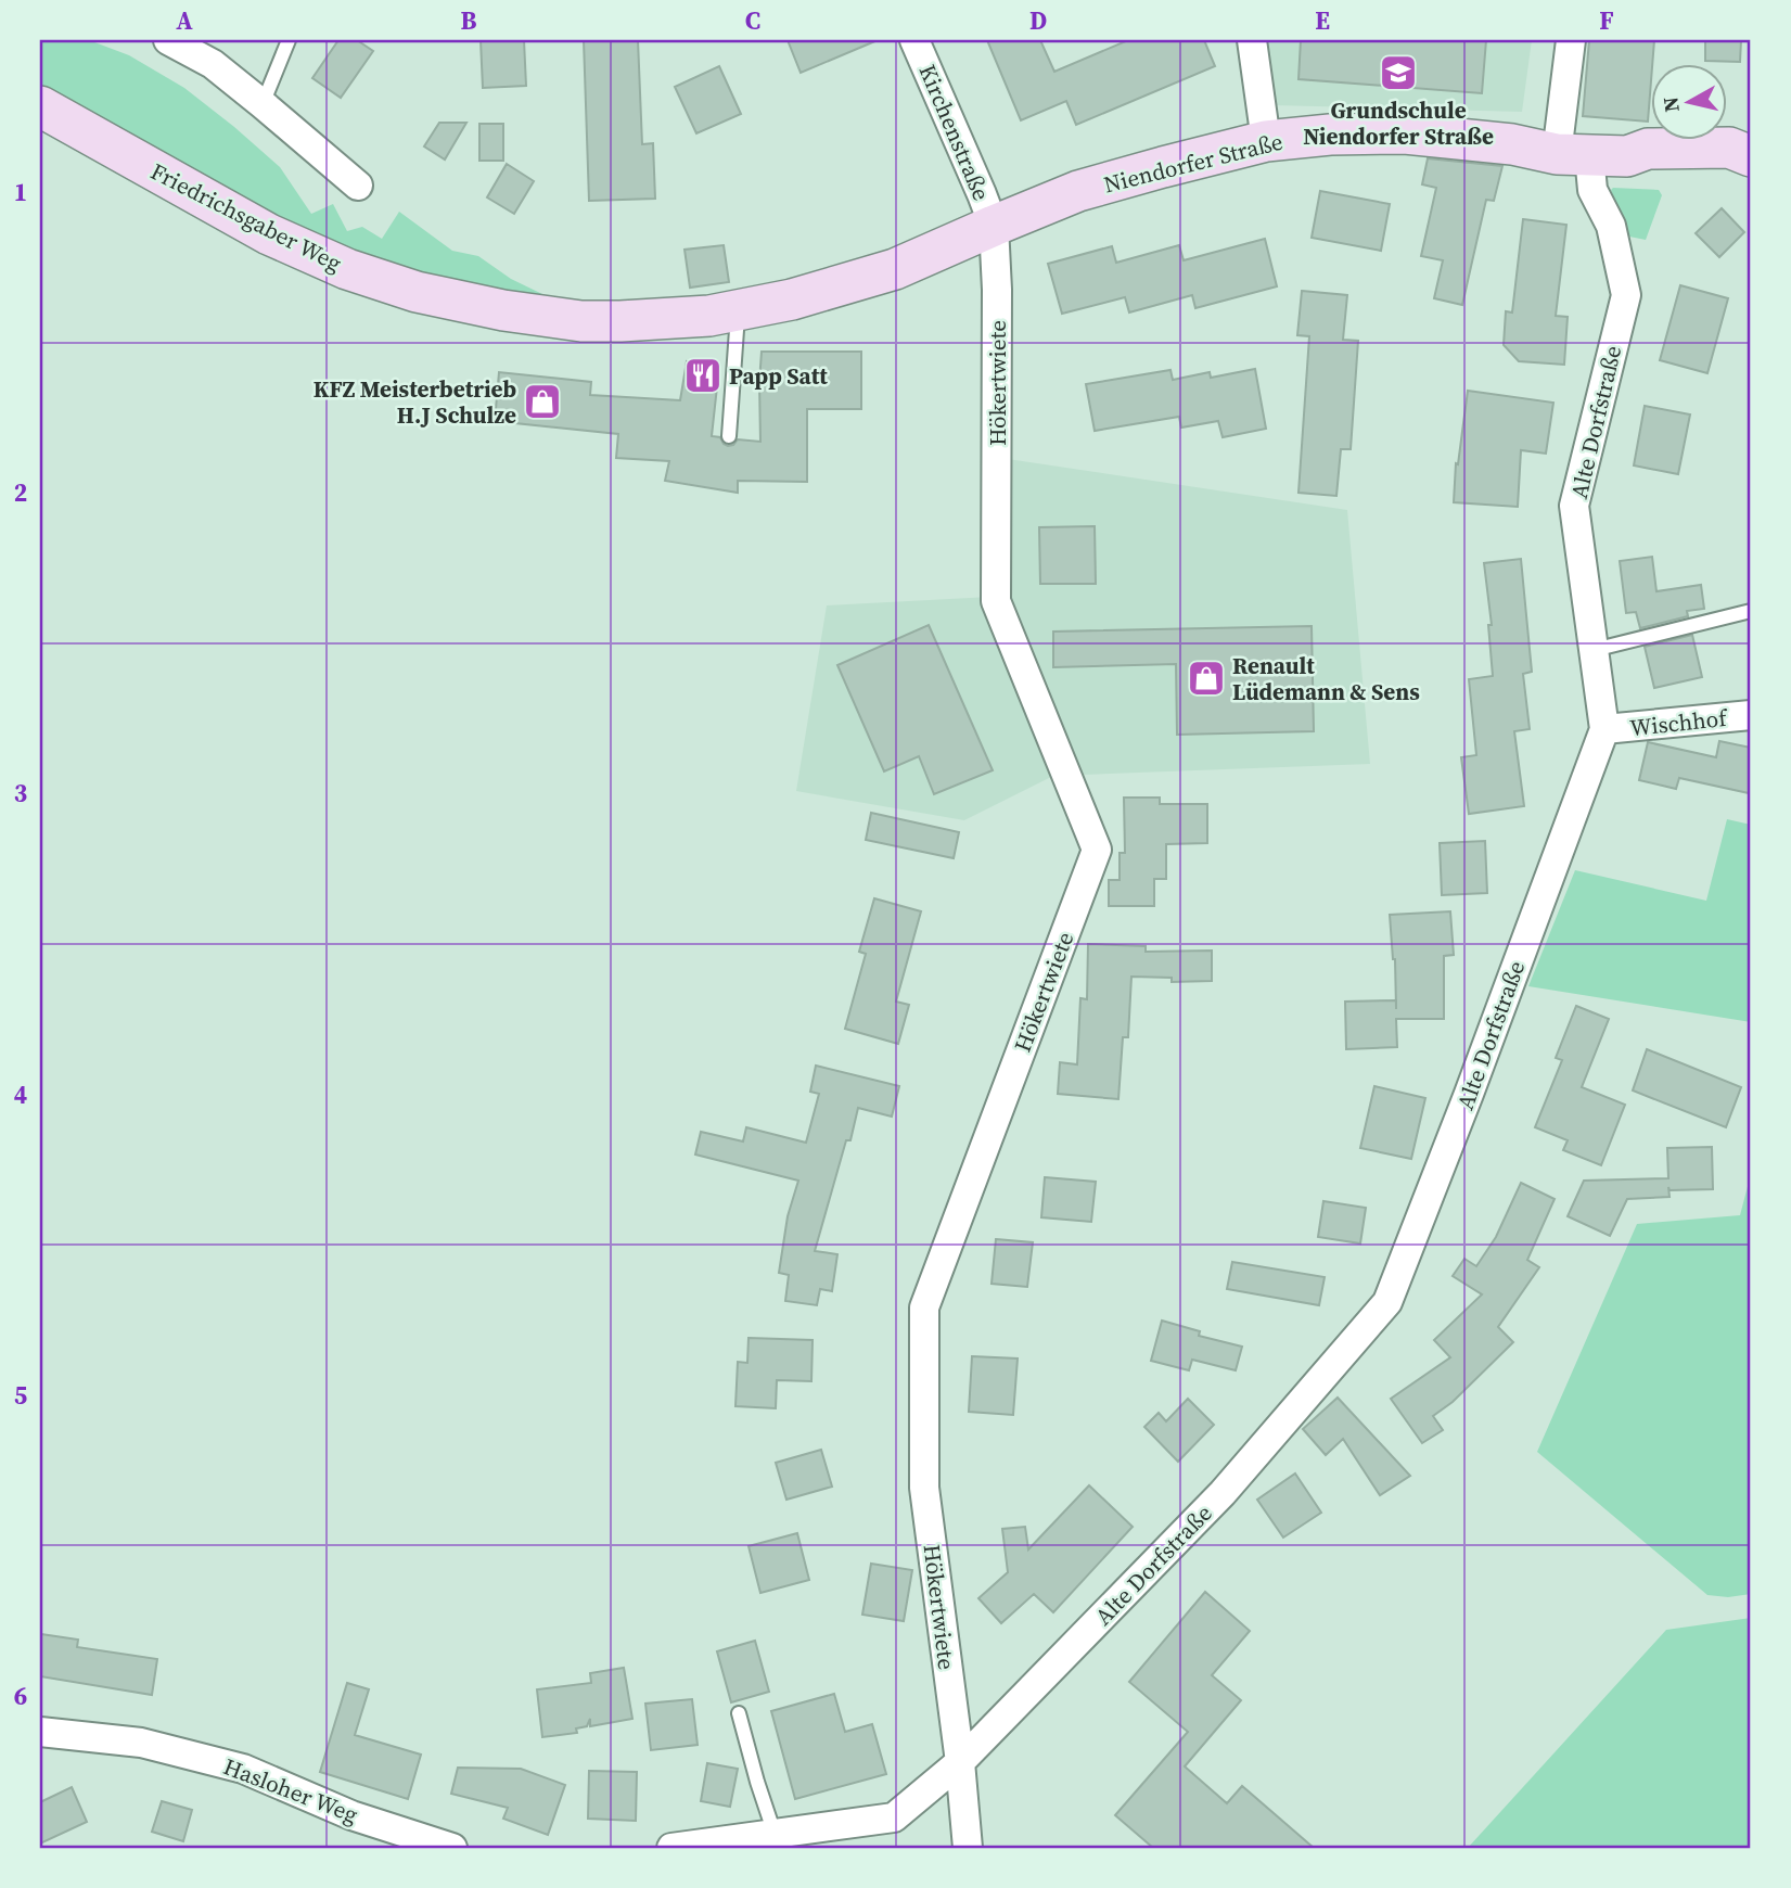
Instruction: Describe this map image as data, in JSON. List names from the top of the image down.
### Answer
{
  "streets": {
    "main road": ["Niendorfer Straße", "Friedrichsgaber Weg"],
    "street": [
      "Kirchenstraße",
      "Hökertwiete",
      "Alte Dorfstraße",
      "Wischhof",
      "Hasloher Weg"
    ]
  },
  "crossings": [
    ["Kirchenstraße", "Niendorfer Straße"],
    ["Kirchenstraße", "Friedrichsgaber Weg"],
    ["Kirchenstraße", "Hökertwiete"],
    ["Niendorfer Straße", "Friedrichsgaber Weg"],
    ["Niendorfer Straße", "Hökertwiete"],
    ["Niendorfer Straße", "Alte Dorfstraße"],
    ["Friedrichsgaber Weg", "Hökertwiete"],
    ["Hökertwiete", "Alte Dorfstraße"],
    ["Alte Dorfstraße", "Wischhof"]
  ],
  "places": {
    "school or university": ["Grundschule Niendorfer Straße"],
    "restaurant": ["Papp Satt"],
    "shop": ["KFZ Meisterbetrieb H.J Schulze", "Renault Lüdemann & Sens"]
  },
  "north": "left",
  "grid": {
    "columns": [
      "A",
      "B",
      "C",
      "D",
      "E",
      "F"
    ],
    "rows": [
      "1",
      "2",
      "3",
      "4",
      "5",
      "6"
    ]
  }
}
